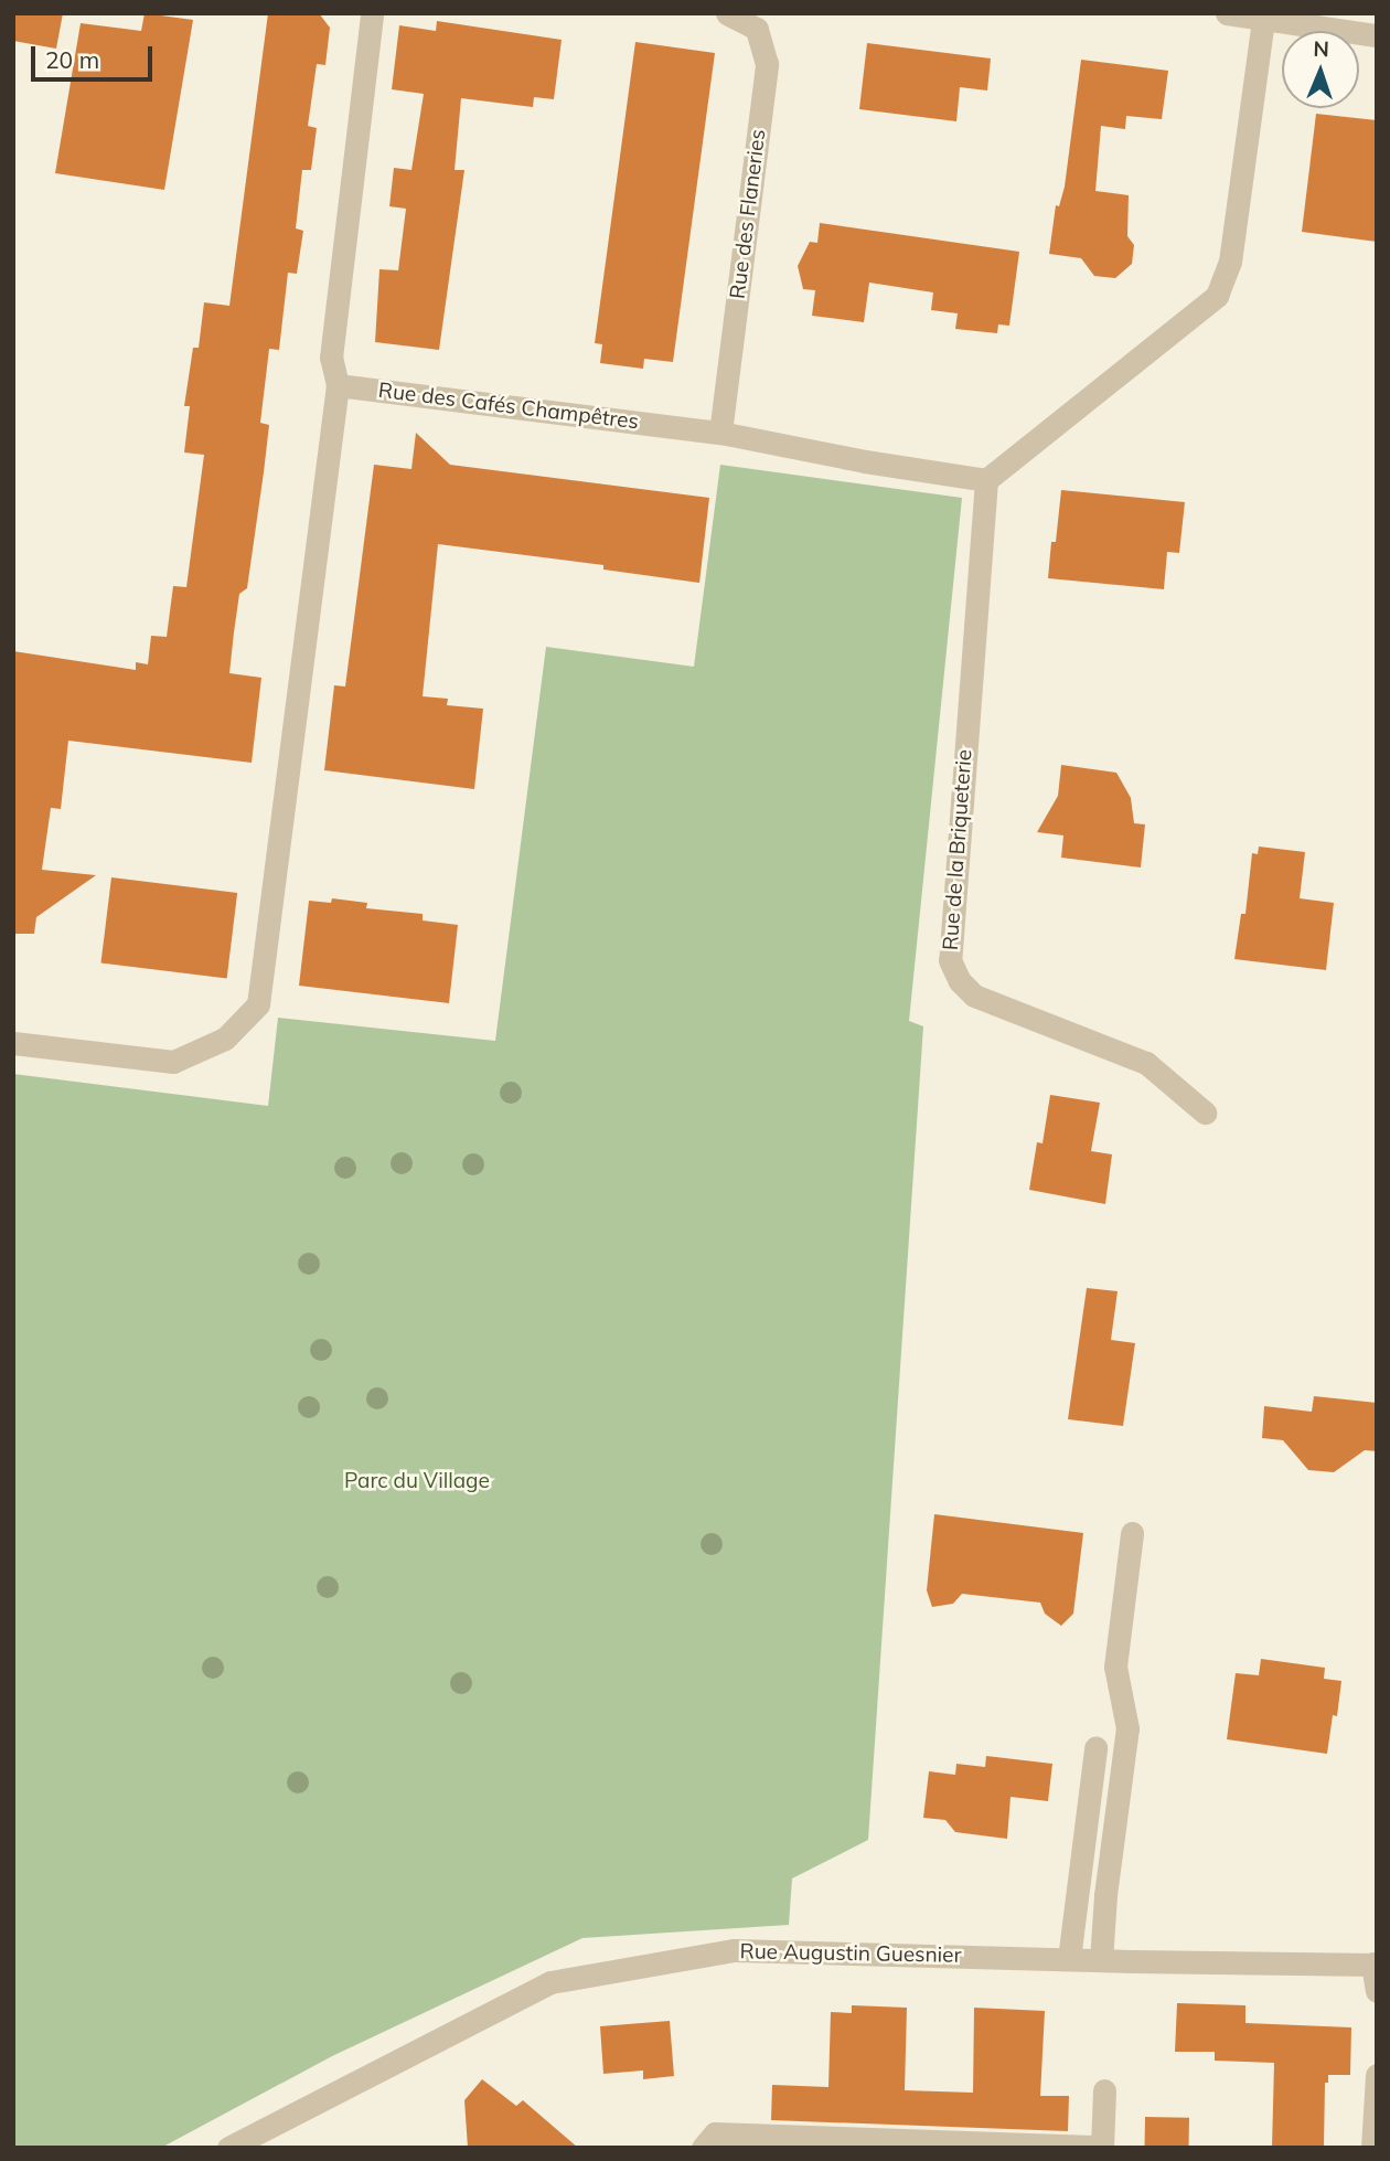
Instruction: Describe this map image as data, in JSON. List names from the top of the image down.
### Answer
{
  "streets": {
    "street": [
      "Rue des Flaneries",
      "Rue des Cafés Champêtres",
      "Rue de la Briqueterie",
      "Rue Augustin Guesnier"
    ]
  },
  "crossings": [
    ["Rue des Flaneries", "Rue des Cafés Champêtres"],
    ["Rue des Cafés Champêtres", "Rue de la Briqueterie"]
  ],
  "parks": ["Parc du Village"],
  "scale_bar": "20 m",
  "north": "top"
}
